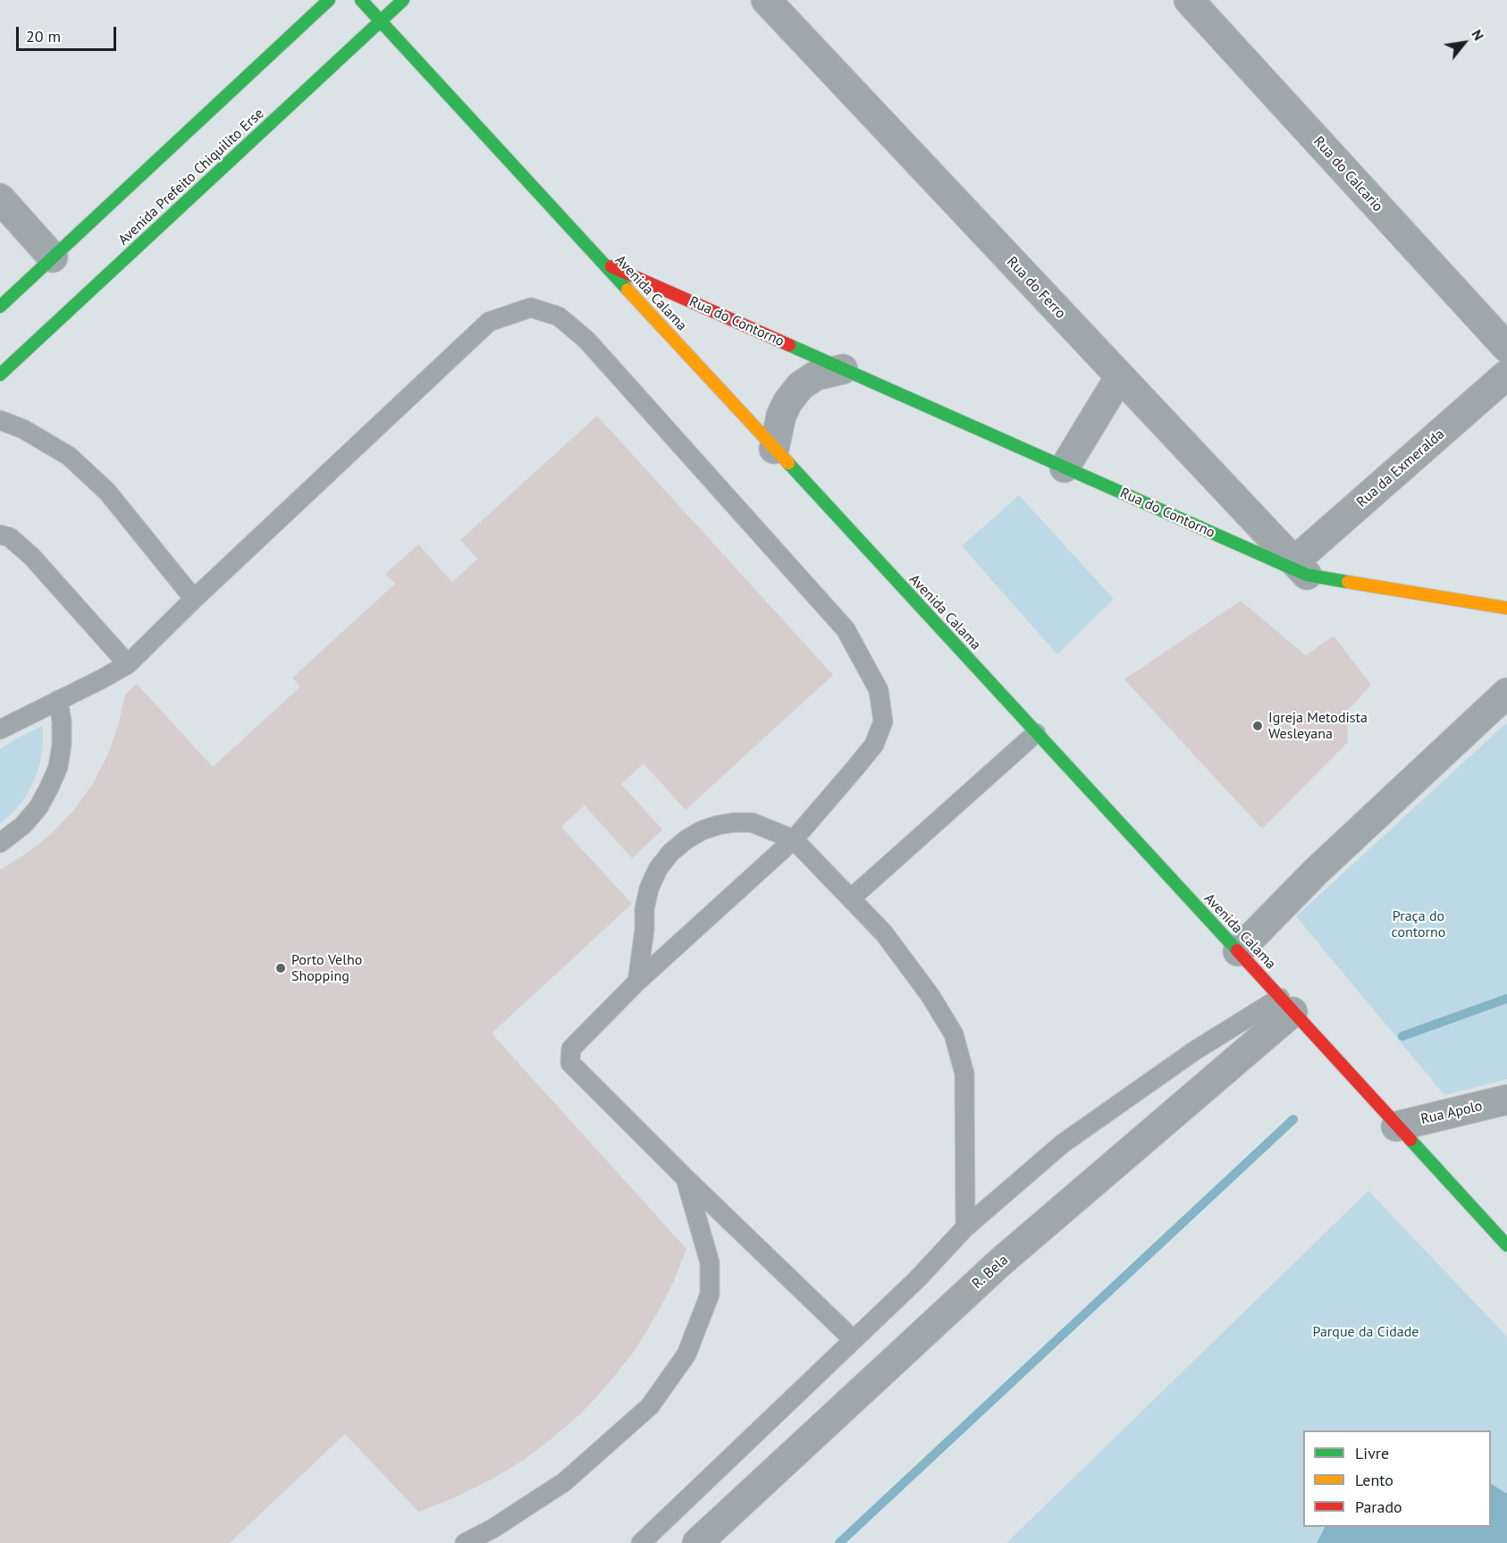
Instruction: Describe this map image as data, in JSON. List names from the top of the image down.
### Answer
{
  "streets": {
    "main road": ["Avenida Prefeito Chiquilito Erse", "Avenida Calama", "Rua do Contorno"],
    "street": [
      "Rua do Calcario",
      "Rua do Ferro",
      "Rua da Exmeralda",
      "Rua Apolo",
      "R. Bela"
    ]
  },
  "crossings": [
    ["Avenida Prefeito Chiquilito Erse", "Avenida Calama"],
    ["Rua do Ferro", "Rua do Contorno"],
    ["Rua do Ferro", "Rua da Exmeralda"],
    ["Avenida Calama", "Rua do Contorno"],
    ["Avenida Calama", "Rua Apolo"],
    ["Avenida Calama", "R. Bela"],
    ["Rua do Contorno", "Rua da Exmeralda"]
  ],
  "parks": ["Praça do contorno", "Parque da Cidade"],
  "places": ["Igreja Metodista Wesleyana", "Porto Velho Shopping"],
  "legend": ["Livre", "Lento", "Parado"],
  "scale_bar": "20 m",
  "north": "top right"
}
